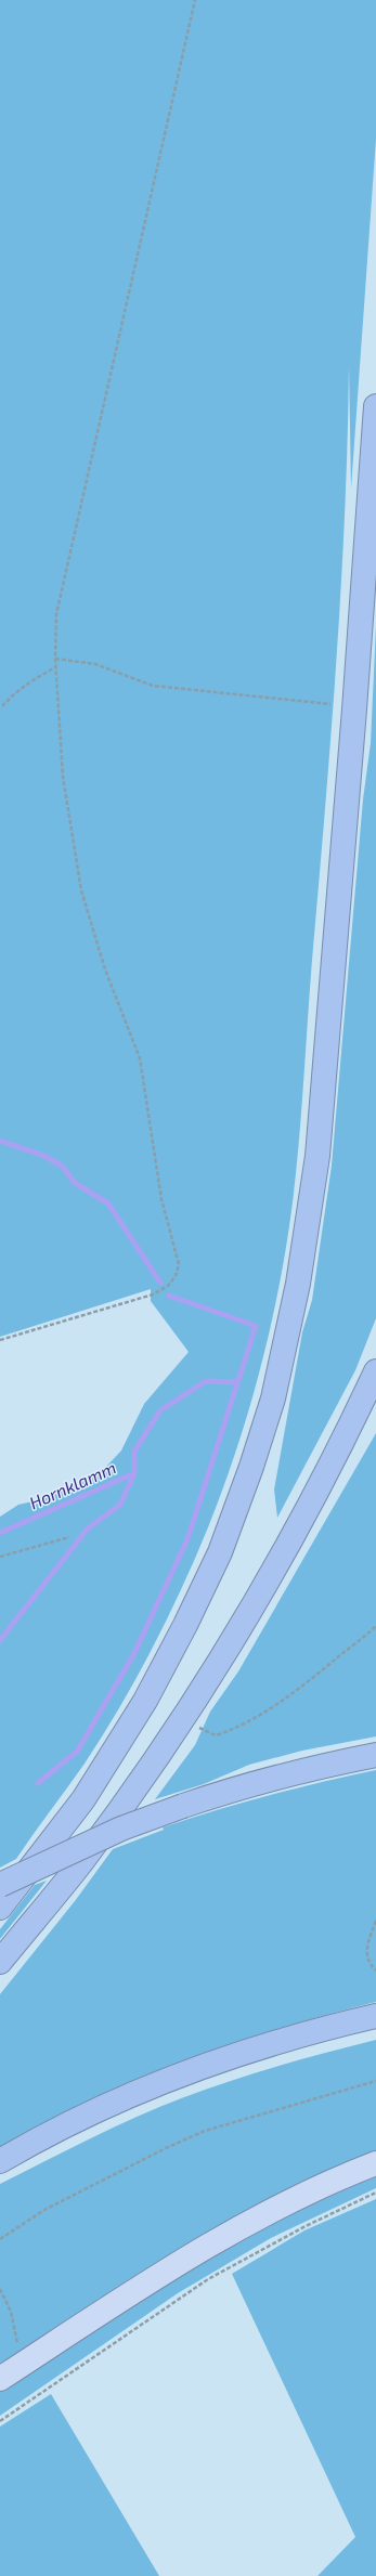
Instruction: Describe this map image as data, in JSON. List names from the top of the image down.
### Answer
{
  "water": ["Hornklamm"]
}
